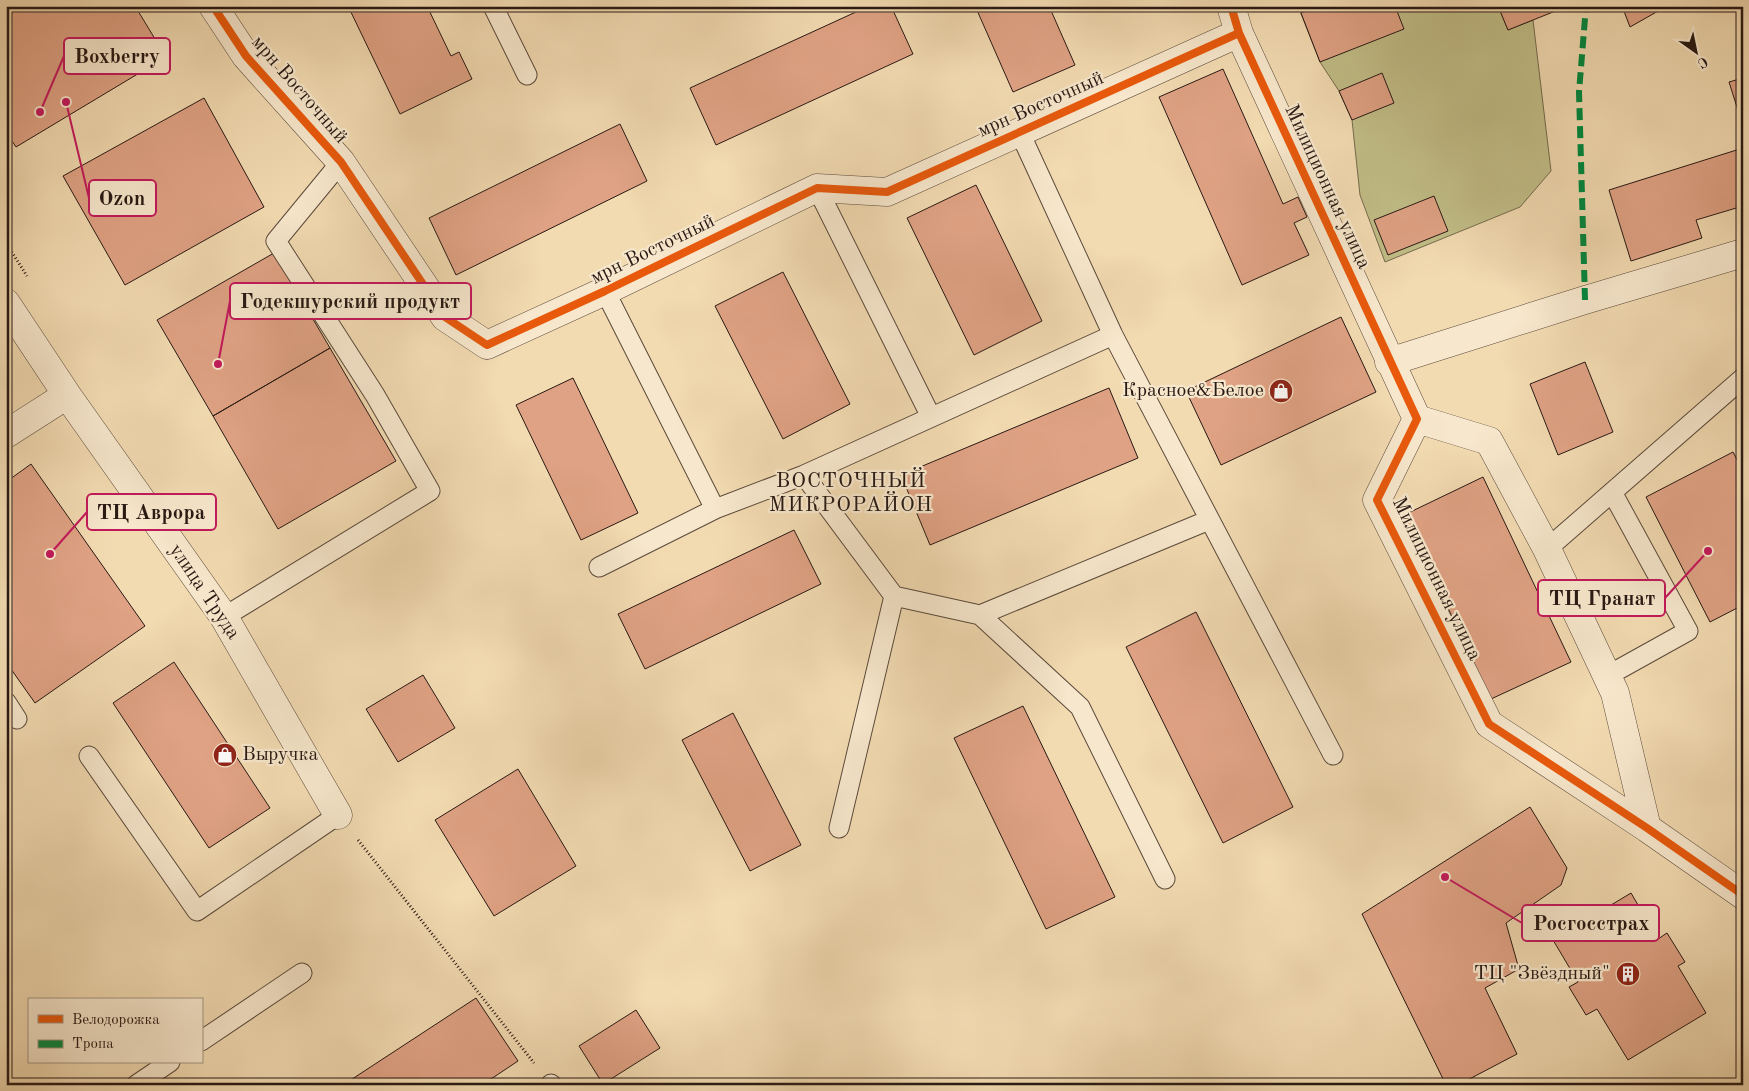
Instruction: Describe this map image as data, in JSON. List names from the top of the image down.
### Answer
{
  "streets": {
    "street": ["мрн Восточный", "Милиционная улица", "улица Труда"]
  },
  "crossings": [
    ["мрн Восточный", "Милиционная улица"]
  ],
  "districts": ["ВОСТОЧНЫЙ МИКРОРАЙОН"],
  "places": {
    "other": [
      "Ozon",
      "Boxberry",
      "Годекшурский продукт",
      "ТЦ Гранат",
      "ТЦ Аврора",
      "Росгосстрах"
    ],
    "shop": ["Красное&Белое", "Выручка"],
    "building": ["ТЦ \"Звёздный\""]
  },
  "legend": ["Велодорожка", "Тропа"],
  "north": "bottom right"
}
